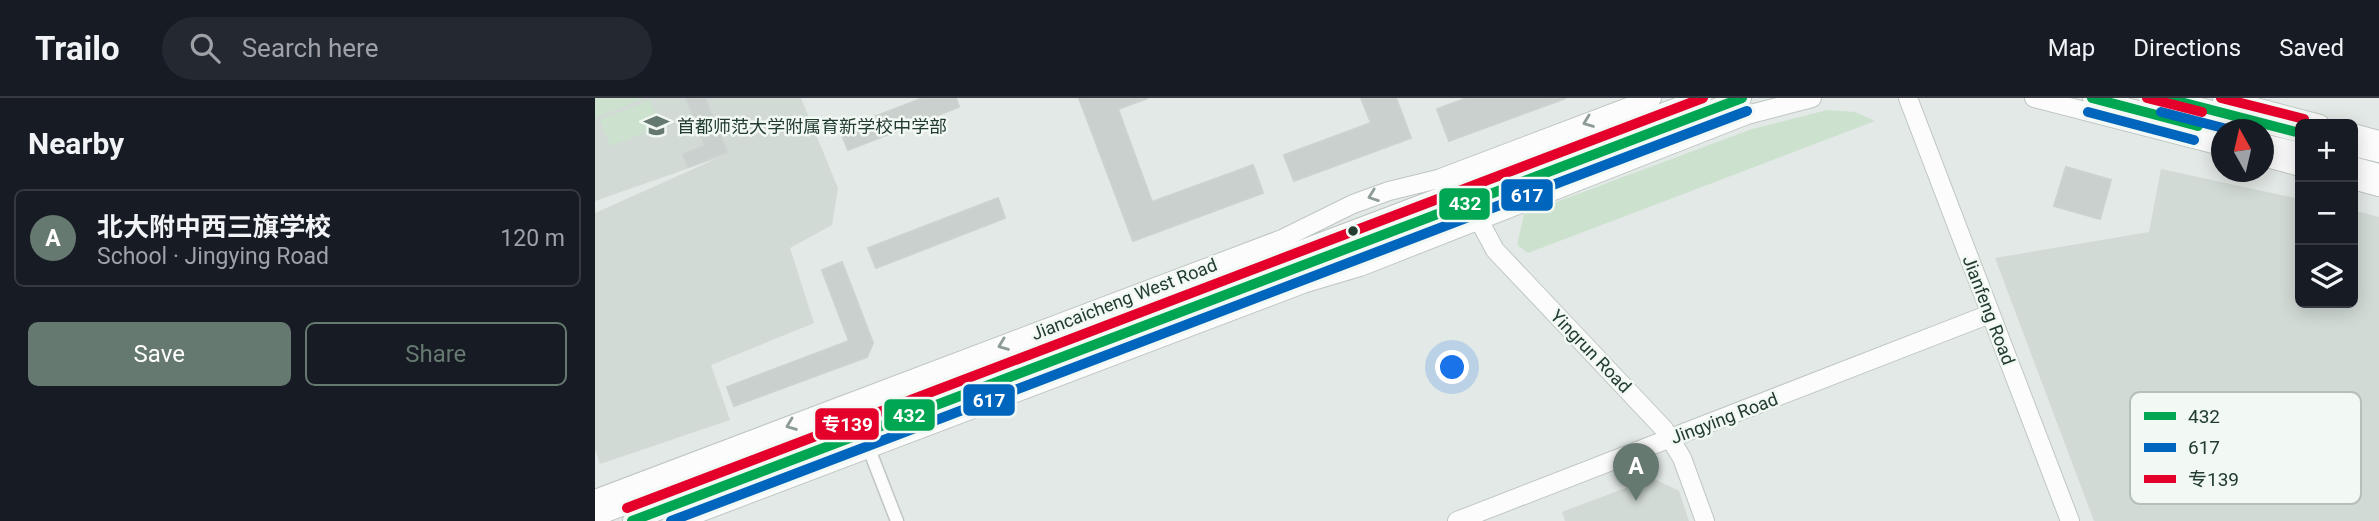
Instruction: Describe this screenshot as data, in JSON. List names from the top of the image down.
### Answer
{
  "streets": {
    "street": [
      "Jiancaicheng West Road",
      "Jianfeng Road",
      "Yingrun Road",
      "Jingying Road"
    ]
  },
  "crossings": [
    ["Jiancaicheng West Road", "Yingrun Road"],
    ["Jianfeng Road", "Jingying Road"],
    ["Yingrun Road", "Jingying Road"]
  ],
  "places": {
    "school or university": ["首都师范大学附属育新学校中学部"]
  },
  "lines": ["transit line 432", "transit line 专139", "transit line 617"],
  "legend": ["432", "617", "专139"],
  "north": "top",
  "page": {
    "header": "Trailo",
    "search": "Search here",
    "nav": ["Map", "Directions", "Saved"],
    "heading": "Nearby",
    "map_buttons": ["+", "−"],
    "list": [
      {
        "mark": "A",
        "name": "北大附中西三旗学校",
        "note": "School · Jingying Road",
        "value": "120 m"
      }
    ],
    "buttons": ["Save", "Share"],
    "pins": "A"
  }
}
